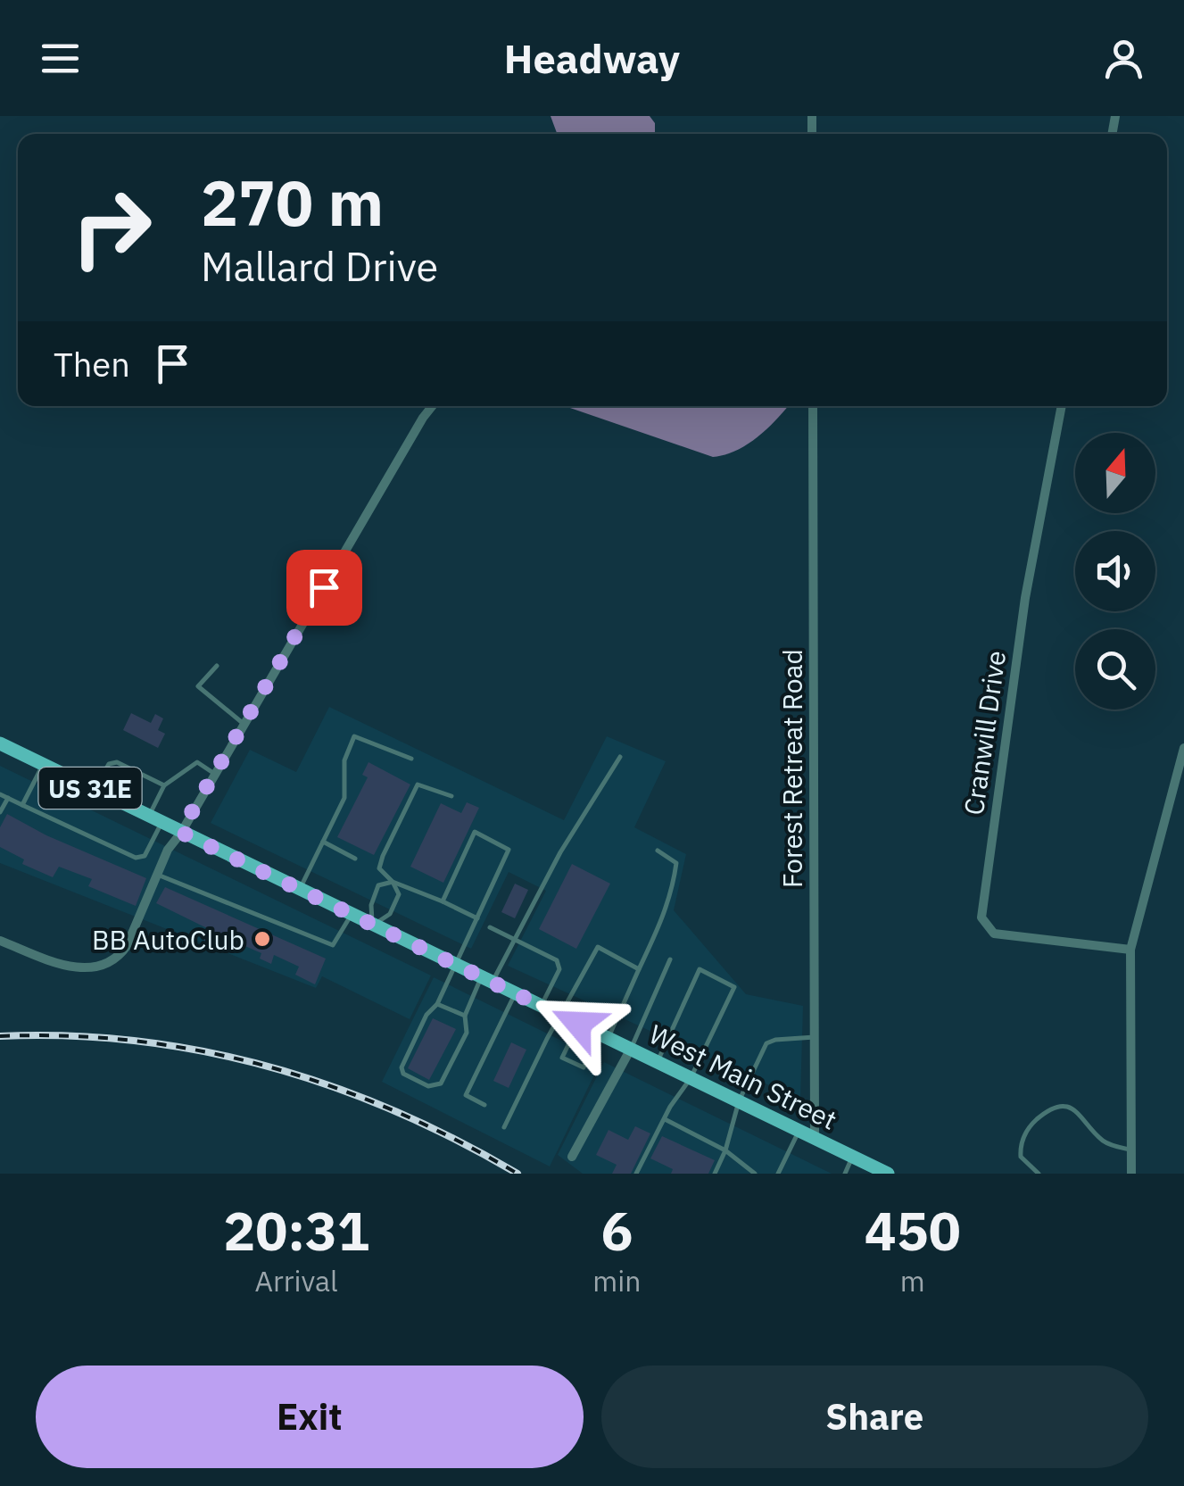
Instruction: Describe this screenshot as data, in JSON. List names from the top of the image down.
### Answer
{
  "streets": {
    "main road": ["US 31E", "West Main Street"],
    "street": ["Cranwill Drive", "Forest Retreat Road"]
  },
  "crossings": [
    ["Forest Retreat Road", "West Main Street"]
  ],
  "places": ["BB AutoClub"],
  "north": "top",
  "page": {
    "header": "Headway",
    "turn": ["270 m", "Mallard Drive"],
    "then": "Then",
    "eta": [
      "20:31",
      "Arrival",
      "6",
      "min",
      "450",
      "m"
    ],
    "buttons": ["Exit", "Share"]
  }
}
